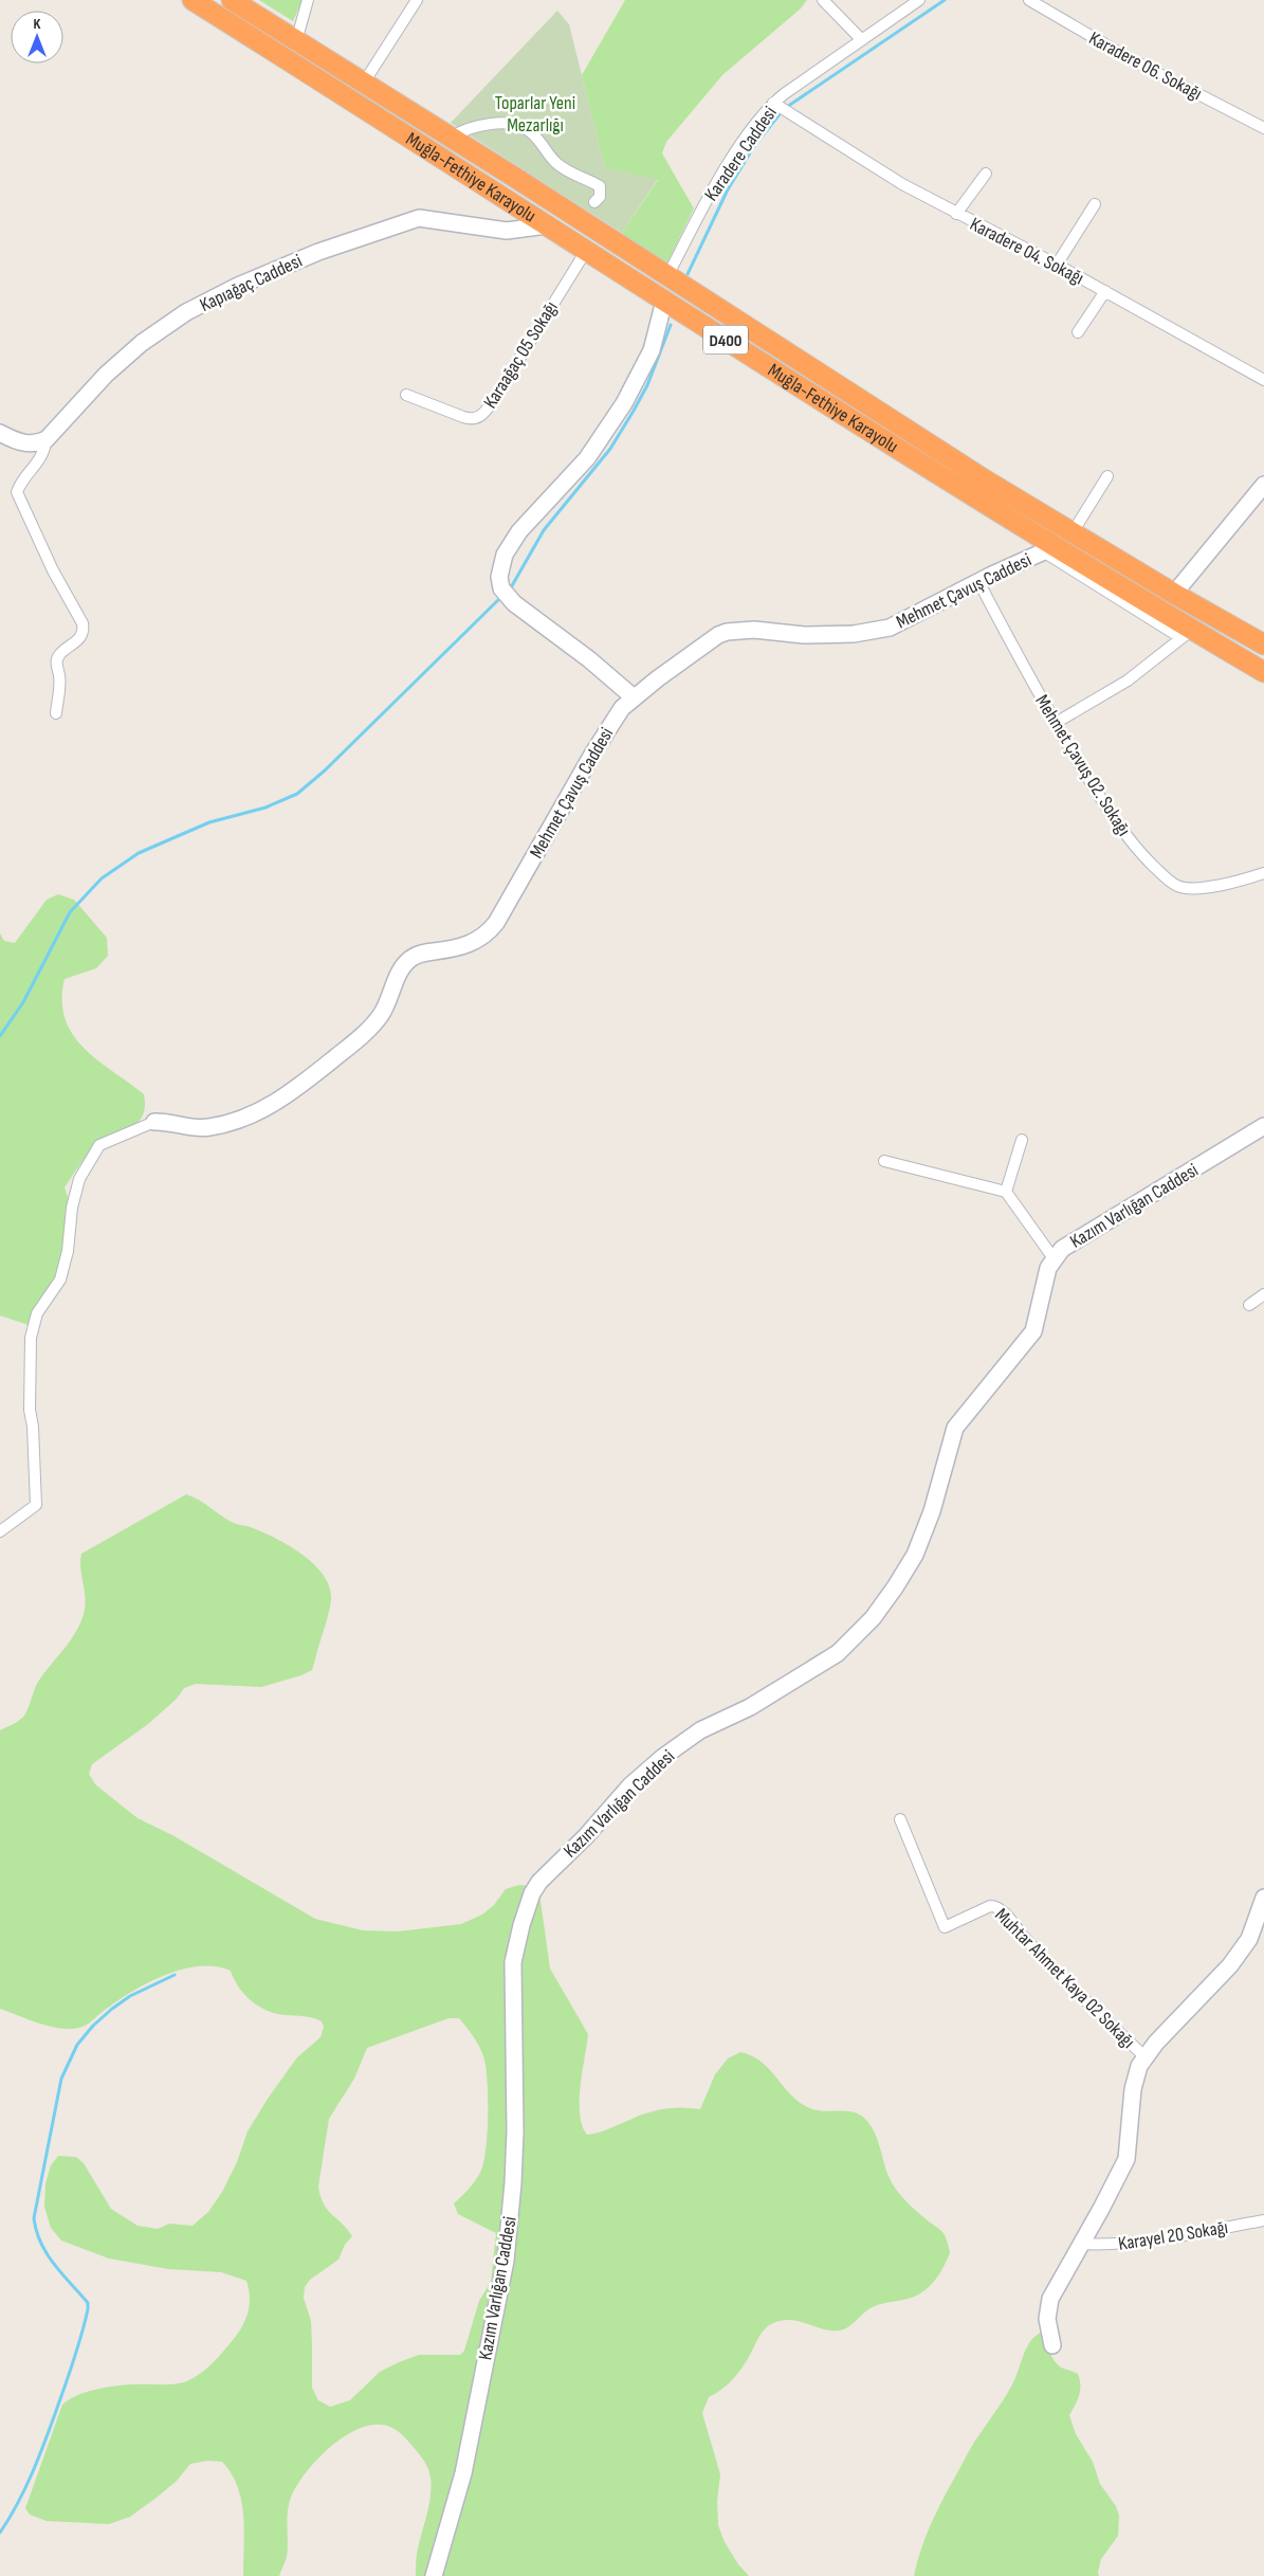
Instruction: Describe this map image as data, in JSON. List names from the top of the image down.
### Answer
{
  "streets": {
    "highway": ["Muğla-Fethiye Karayolu", "D400"],
    "street": [
      "Karadere 06. Sokağı",
      "Karadere Caddesi",
      "Karadere 04. Sokağı",
      "Kapıağaç Caddesi",
      "Karaağaç 05 Sokağı",
      "Mehmet Çavuş Caddesi",
      "Mehmet Çavuş 02. Sokağı",
      "Kazım Varlığan Caddesi",
      "Muhtar Ahmet Kaya 02 Sokağı",
      "Karayel 20 Sokağı"
    ]
  },
  "crossings": [
    ["Karadere Caddesi", "Muğla-Fethiye Karayolu"],
    ["Karadere Caddesi", "Karadere 04. Sokağı"],
    ["Muğla-Fethiye Karayolu", "Kapıağaç Caddesi"],
    ["Muğla-Fethiye Karayolu", "Karaağaç 05 Sokağı"],
    ["Muğla-Fethiye Karayolu", "Mehmet Çavuş Caddesi"],
    ["Mehmet Çavuş Caddesi", "Mehmet Çavuş 02. Sokağı"]
  ],
  "parks": ["Toparlar Yeni Mezarlığı"],
  "north": "top"
}
